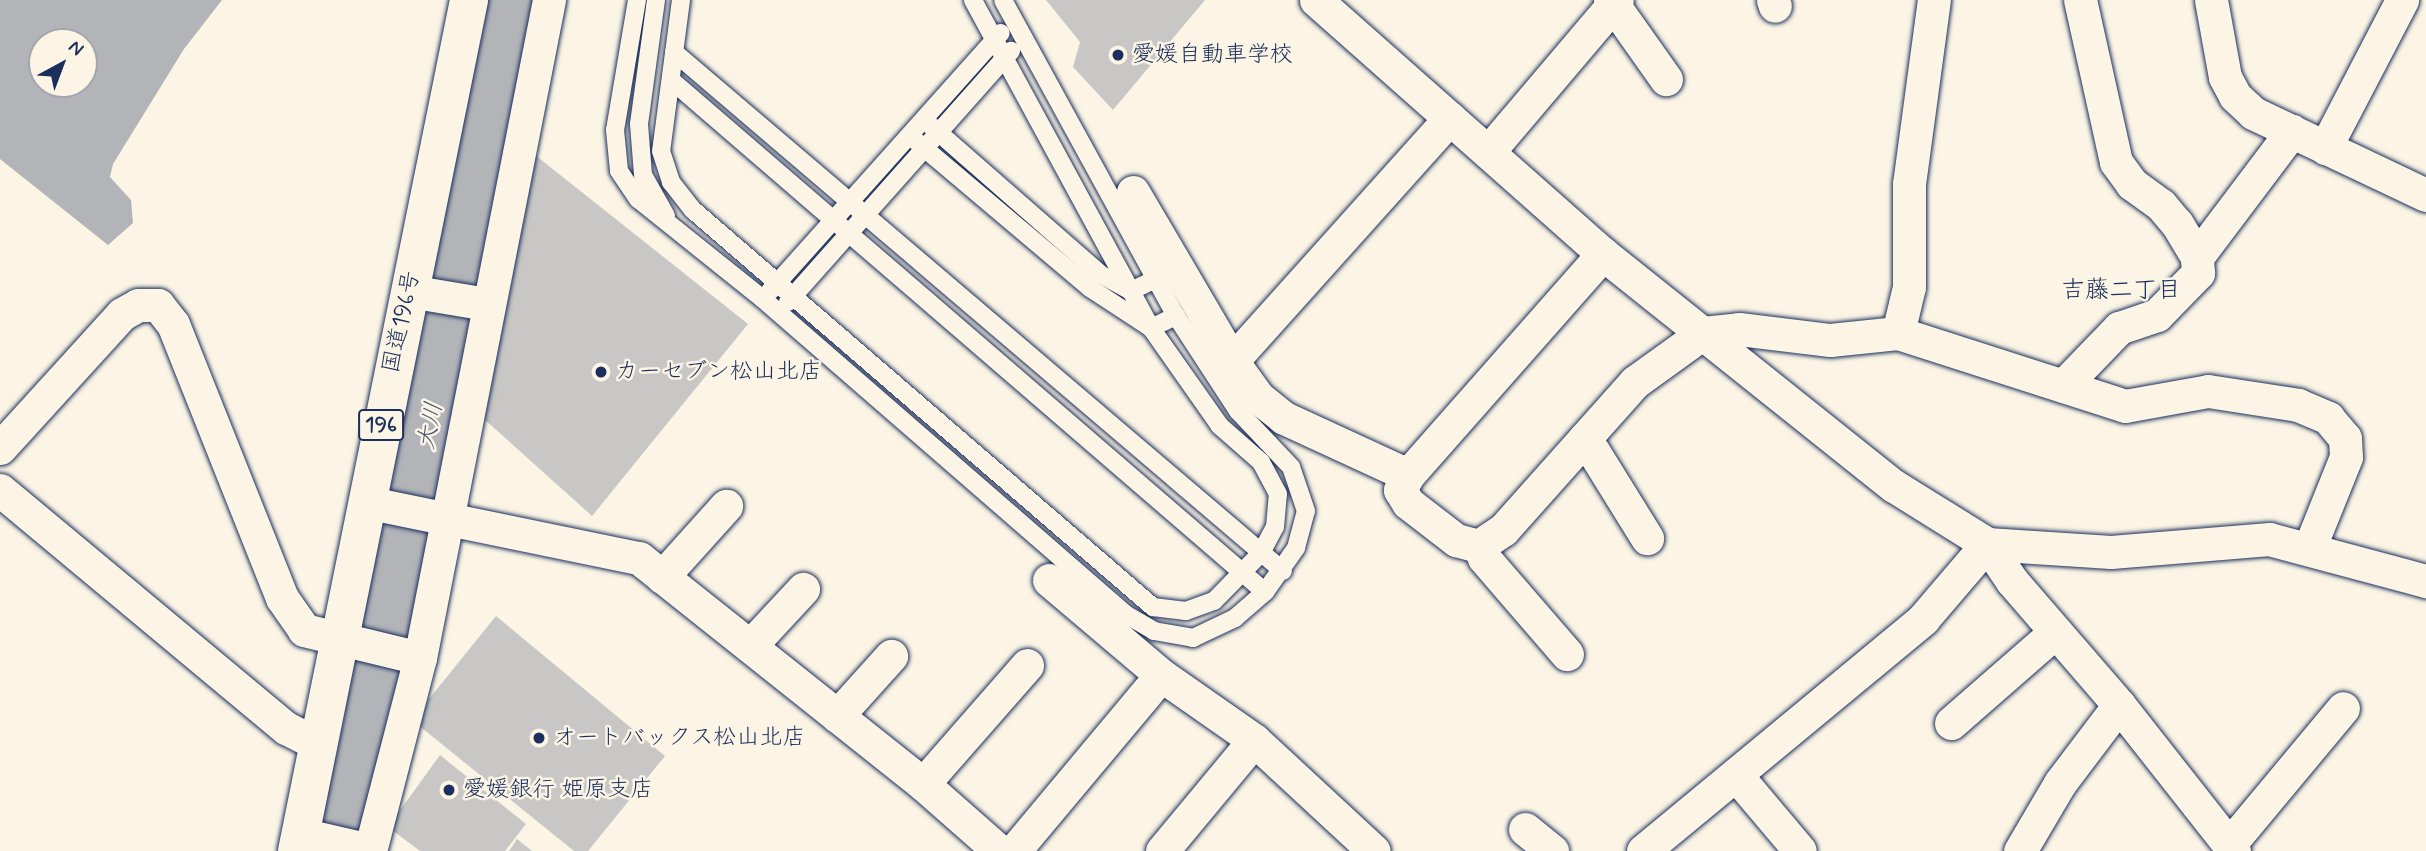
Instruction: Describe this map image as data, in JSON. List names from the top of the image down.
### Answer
{
  "streets": {
    "highway": ["国道196号", "196"]
  },
  "districts": ["吉藤二丁目"],
  "water": ["大川"],
  "places": [
    "愛媛自動車学校",
    "カーセブン松山北店",
    "オートバックス松山北店",
    "愛媛銀行 姫原支店"
  ],
  "north": "top right"
}
